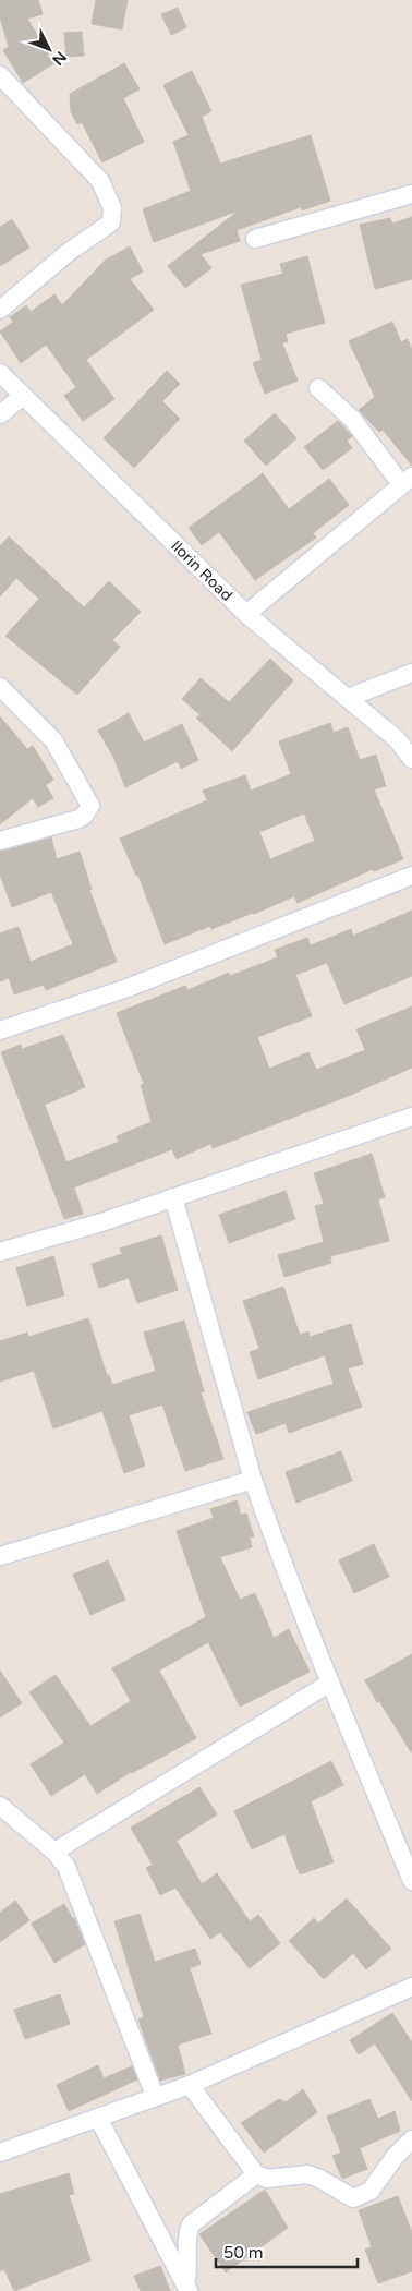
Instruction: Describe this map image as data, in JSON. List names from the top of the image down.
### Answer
{
  "streets": {
    "street": ["Ilorin Road"]
  },
  "scale_bar": "50 m",
  "north": "bottom right"
}
